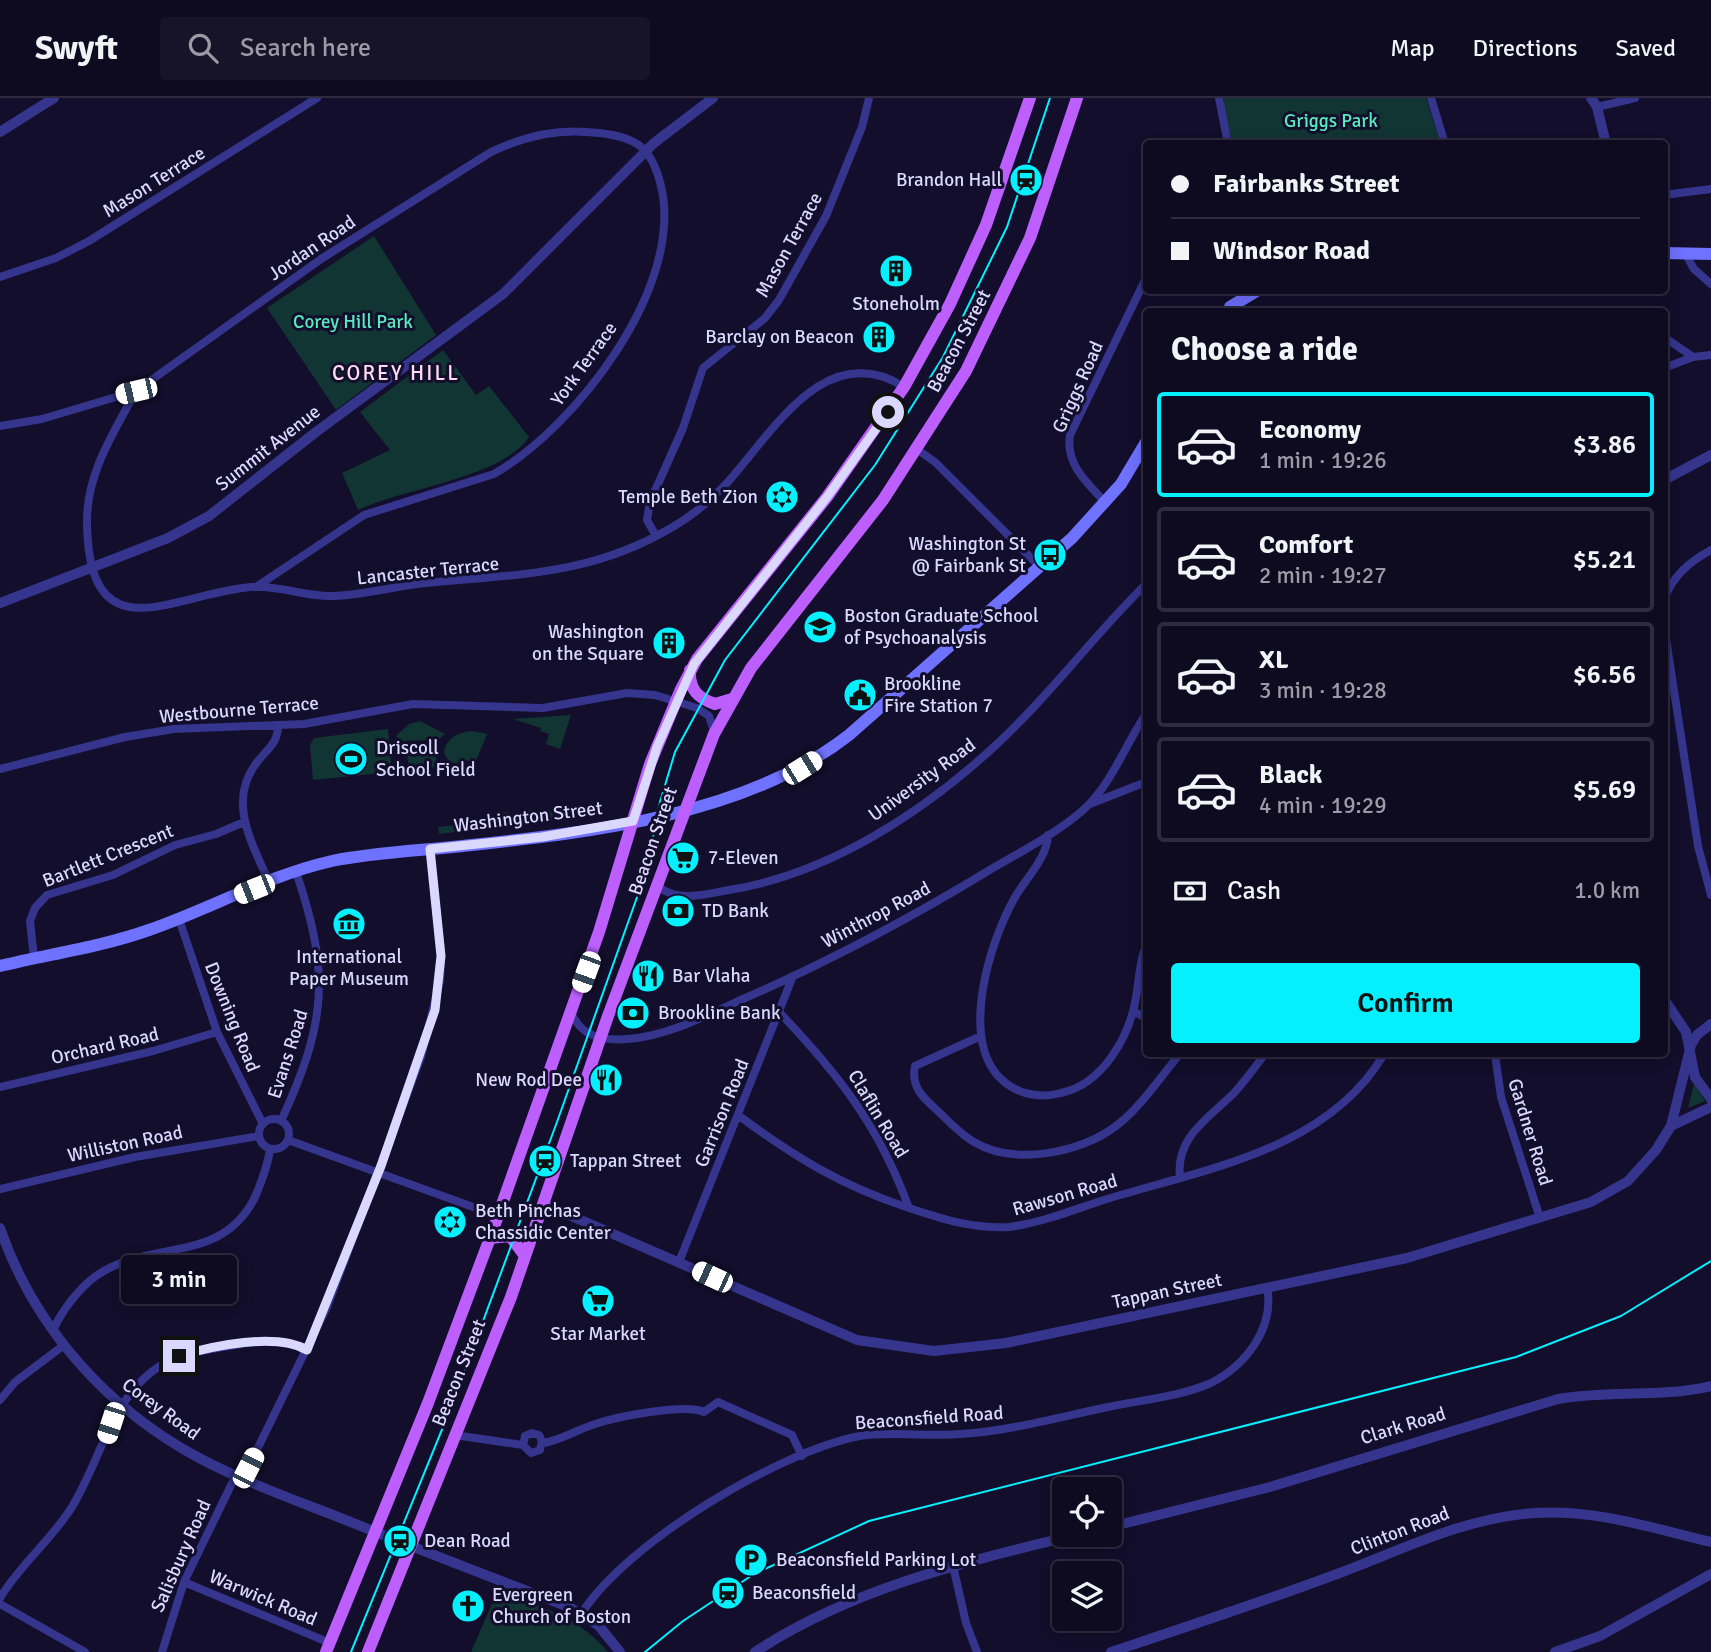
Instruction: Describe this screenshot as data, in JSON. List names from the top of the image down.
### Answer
{
  "streets": {
    "main road": ["Beacon Street", "Washington Street"],
    "street": [
      "Mason Terrace",
      "Jordan Road",
      "York Terrace",
      "Griggs Road",
      "Summit Avenue",
      "Lancaster Terrace",
      "Westbourne Terrace",
      "University Road",
      "Bartlett Crescent",
      "Winthrop Road",
      "Downing Road",
      "Orchard Road",
      "Evans Road",
      "Garrison Road",
      "Claflin Road",
      "Gardner Road",
      "Williston Road",
      "Rawson Road",
      "Tappan Street",
      "Corey Road",
      "Beaconsfield Road",
      "Clark Road",
      "Clinton Road",
      "Salisbury Road",
      "Warwick Road"
    ]
  },
  "crossings": [
    ["Mason Terrace", "Lancaster Terrace"],
    ["Jordan Road", "York Terrace"],
    ["Jordan Road", "Summit Avenue"],
    ["Jordan Road", "Lancaster Terrace"],
    ["Beacon Street", "Lancaster Terrace"],
    ["Beacon Street", "Westbourne Terrace"],
    ["Beacon Street", "University Road"],
    ["Beacon Street", "Washington Street"],
    ["Beacon Street", "Winthrop Road"],
    ["Beacon Street", "Tappan Street"],
    ["Beacon Street", "Corey Road"],
    ["Beacon Street", "Warwick Road"],
    ["York Terrace", "Summit Avenue"],
    ["York Terrace", "Lancaster Terrace"],
    ["Griggs Road", "Washington Street"],
    ["Summit Avenue", "Lancaster Terrace"],
    ["Washington Street", "Bartlett Crescent"],
    ["Washington Street", "Downing Road"],
    ["Washington Street", "Evans Road"],
    ["Washington Street", "Salisbury Road"],
    ["Winthrop Road", "Garrison Road"],
    ["Downing Road", "Orchard Road"],
    ["Downing Road", "Evans Road"],
    ["Downing Road", "Williston Road"],
    ["Evans Road", "Williston Road"],
    ["Garrison Road", "Claflin Road"],
    ["Garrison Road", "Rawson Road"],
    ["Garrison Road", "Tappan Street"],
    ["Claflin Road", "Rawson Road"],
    ["Gardner Road", "Tappan Street"],
    ["Tappan Street", "Beaconsfield Road"],
    ["Corey Road", "Salisbury Road"],
    ["Salisbury Road", "Warwick Road"]
  ],
  "districts": ["COREY HILL"],
  "parks": ["Griggs Park", "Corey Hill Park"],
  "places": {
    "station": [
      "Brandon Hall",
      "Tappan Street",
      "Dean Road",
      "Beaconsfield"
    ],
    "building": ["Stoneholm", "Barclay on Beacon", "Washington on the Square"],
    "synagogue": ["Temple Beth Zion", "Beth Pinchas Chassidic Center"],
    "bus stop": ["Washington St @ Fairbank St"],
    "school or university": ["Boston Graduate School of Psychoanalysis"],
    "public building": ["Brookline Fire Station 7"],
    "sports": ["Driscoll School Field"],
    "supermarket": ["7-Eleven", "Star Market"],
    "bank": ["TD Bank", "Brookline Bank"],
    "museum": ["International Paper Museum"],
    "restaurant": ["Bar Vlaha", "New Rod Dee"],
    "parking": ["Beaconsfield Parking Lot"],
    "church": ["Evergreen Church of Boston"]
  },
  "page": {
    "header": "Swyft",
    "search": "Search here",
    "nav": ["Map", "Directions", "Saved"],
    "banner": ["Fairbanks Street", "Windsor Road"],
    "heading": "Choose a ride",
    "list": [
      {
        "name": "Economy",
        "note": "1 min · 19:26",
        "value": "$3.86"
      },
      {
        "name": "Comfort",
        "note": "2 min · 19:27",
        "value": "$5.21"
      },
      {
        "name": "XL",
        "note": "3 min · 19:28",
        "value": "$6.56"
      },
      {
        "name": "Black",
        "note": "4 min · 19:29",
        "value": "$5.69"
      }
    ],
    "pay": ["Cash", "1.0 km"],
    "buttons": "Confirm",
    "bubble": "3 min"
  }
}
